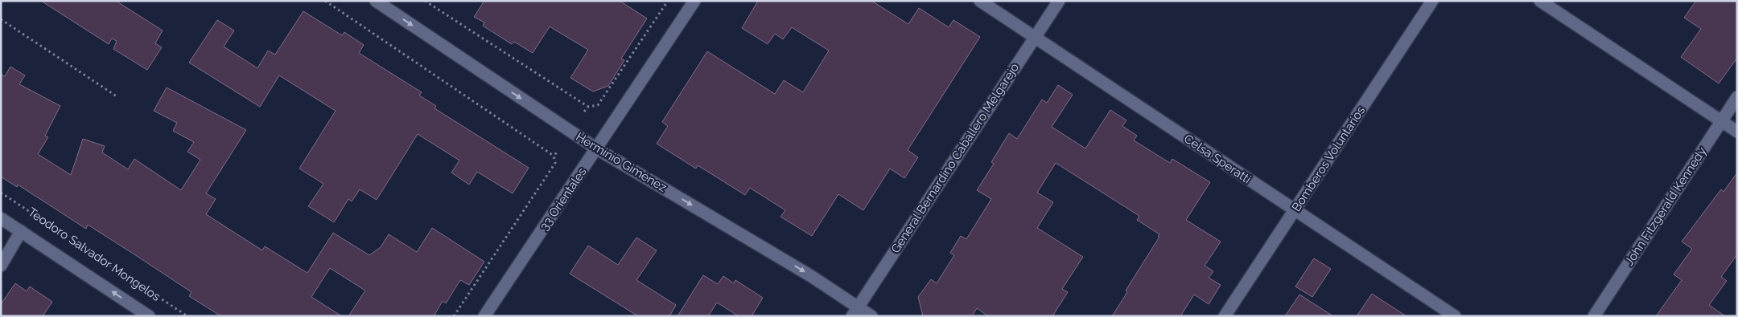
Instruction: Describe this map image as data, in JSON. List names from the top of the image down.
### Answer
{
  "streets": {
    "street": [
      "General Bernardino Caballero Melgarejo",
      "Celsa Speratti",
      "Bomberos Voluntarios",
      "Herminio Giménez",
      "33 Orientales",
      "John Fitzgerald Kennedy",
      "Teodoro Salvador Mongelos"
    ]
  },
  "crossings": [
    ["General Bernardino Caballero Melgarejo", "Celsa Speratti"],
    ["General Bernardino Caballero Melgarejo", "Herminio Giménez"],
    ["Celsa Speratti", "Bomberos Voluntarios"],
    ["Herminio Giménez", "33 Orientales"]
  ],
  "one_way": ["Herminio Giménez"]
}
